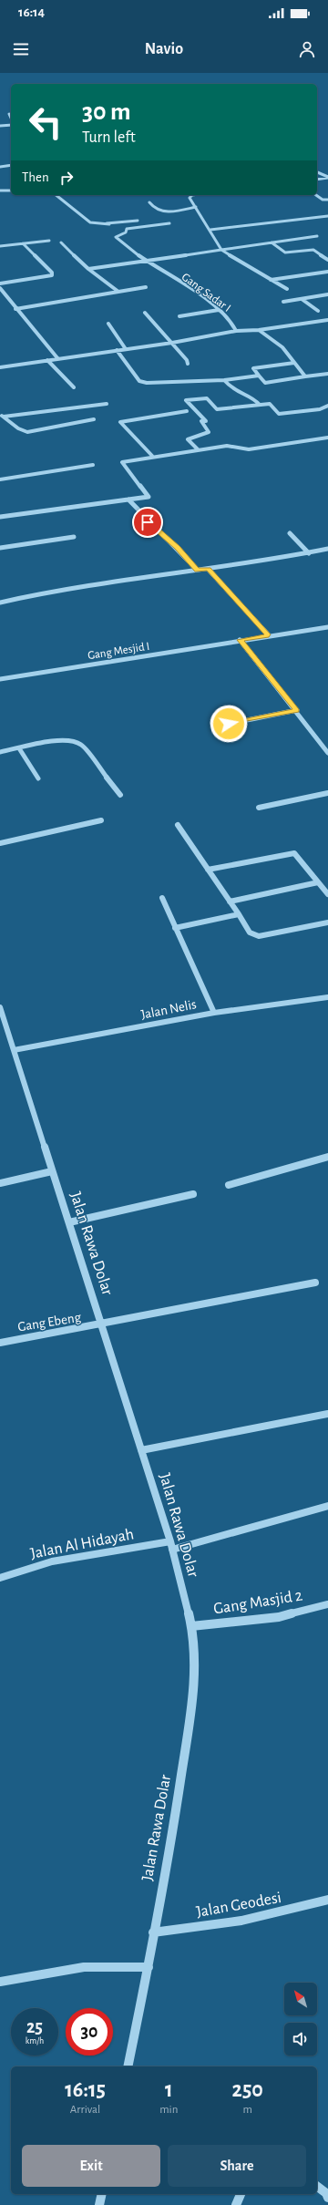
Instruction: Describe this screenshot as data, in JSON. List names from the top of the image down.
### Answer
{
  "streets": {
    "street": [
      "Gang Sadar I",
      "Gang Mesjid I",
      "Jalan Nelis",
      "Jalan Rawa Dolar",
      "Gang Ebeng",
      "Jalan Al Hidayah",
      "Gang Masjid 2",
      "Jalan Geodesi"
    ]
  },
  "crossings": [
    ["Jalan Nelis", "Jalan Rawa Dolar"],
    ["Jalan Rawa Dolar", "Gang Ebeng"],
    ["Jalan Rawa Dolar", "Jalan Al Hidayah"],
    ["Jalan Rawa Dolar", "Gang Masjid 2"],
    ["Jalan Rawa Dolar", "Jalan Geodesi"]
  ],
  "north": "top left",
  "page": {
    "status": "16:14",
    "header": "Navio",
    "turn": ["30 m", "Turn left"],
    "then": "Then",
    "speed": "25 km/h",
    "limit": "30",
    "eta": [
      "16:15",
      "Arrival",
      "1",
      "min",
      "250",
      "m"
    ],
    "buttons": ["Exit", "Share"]
  }
}
